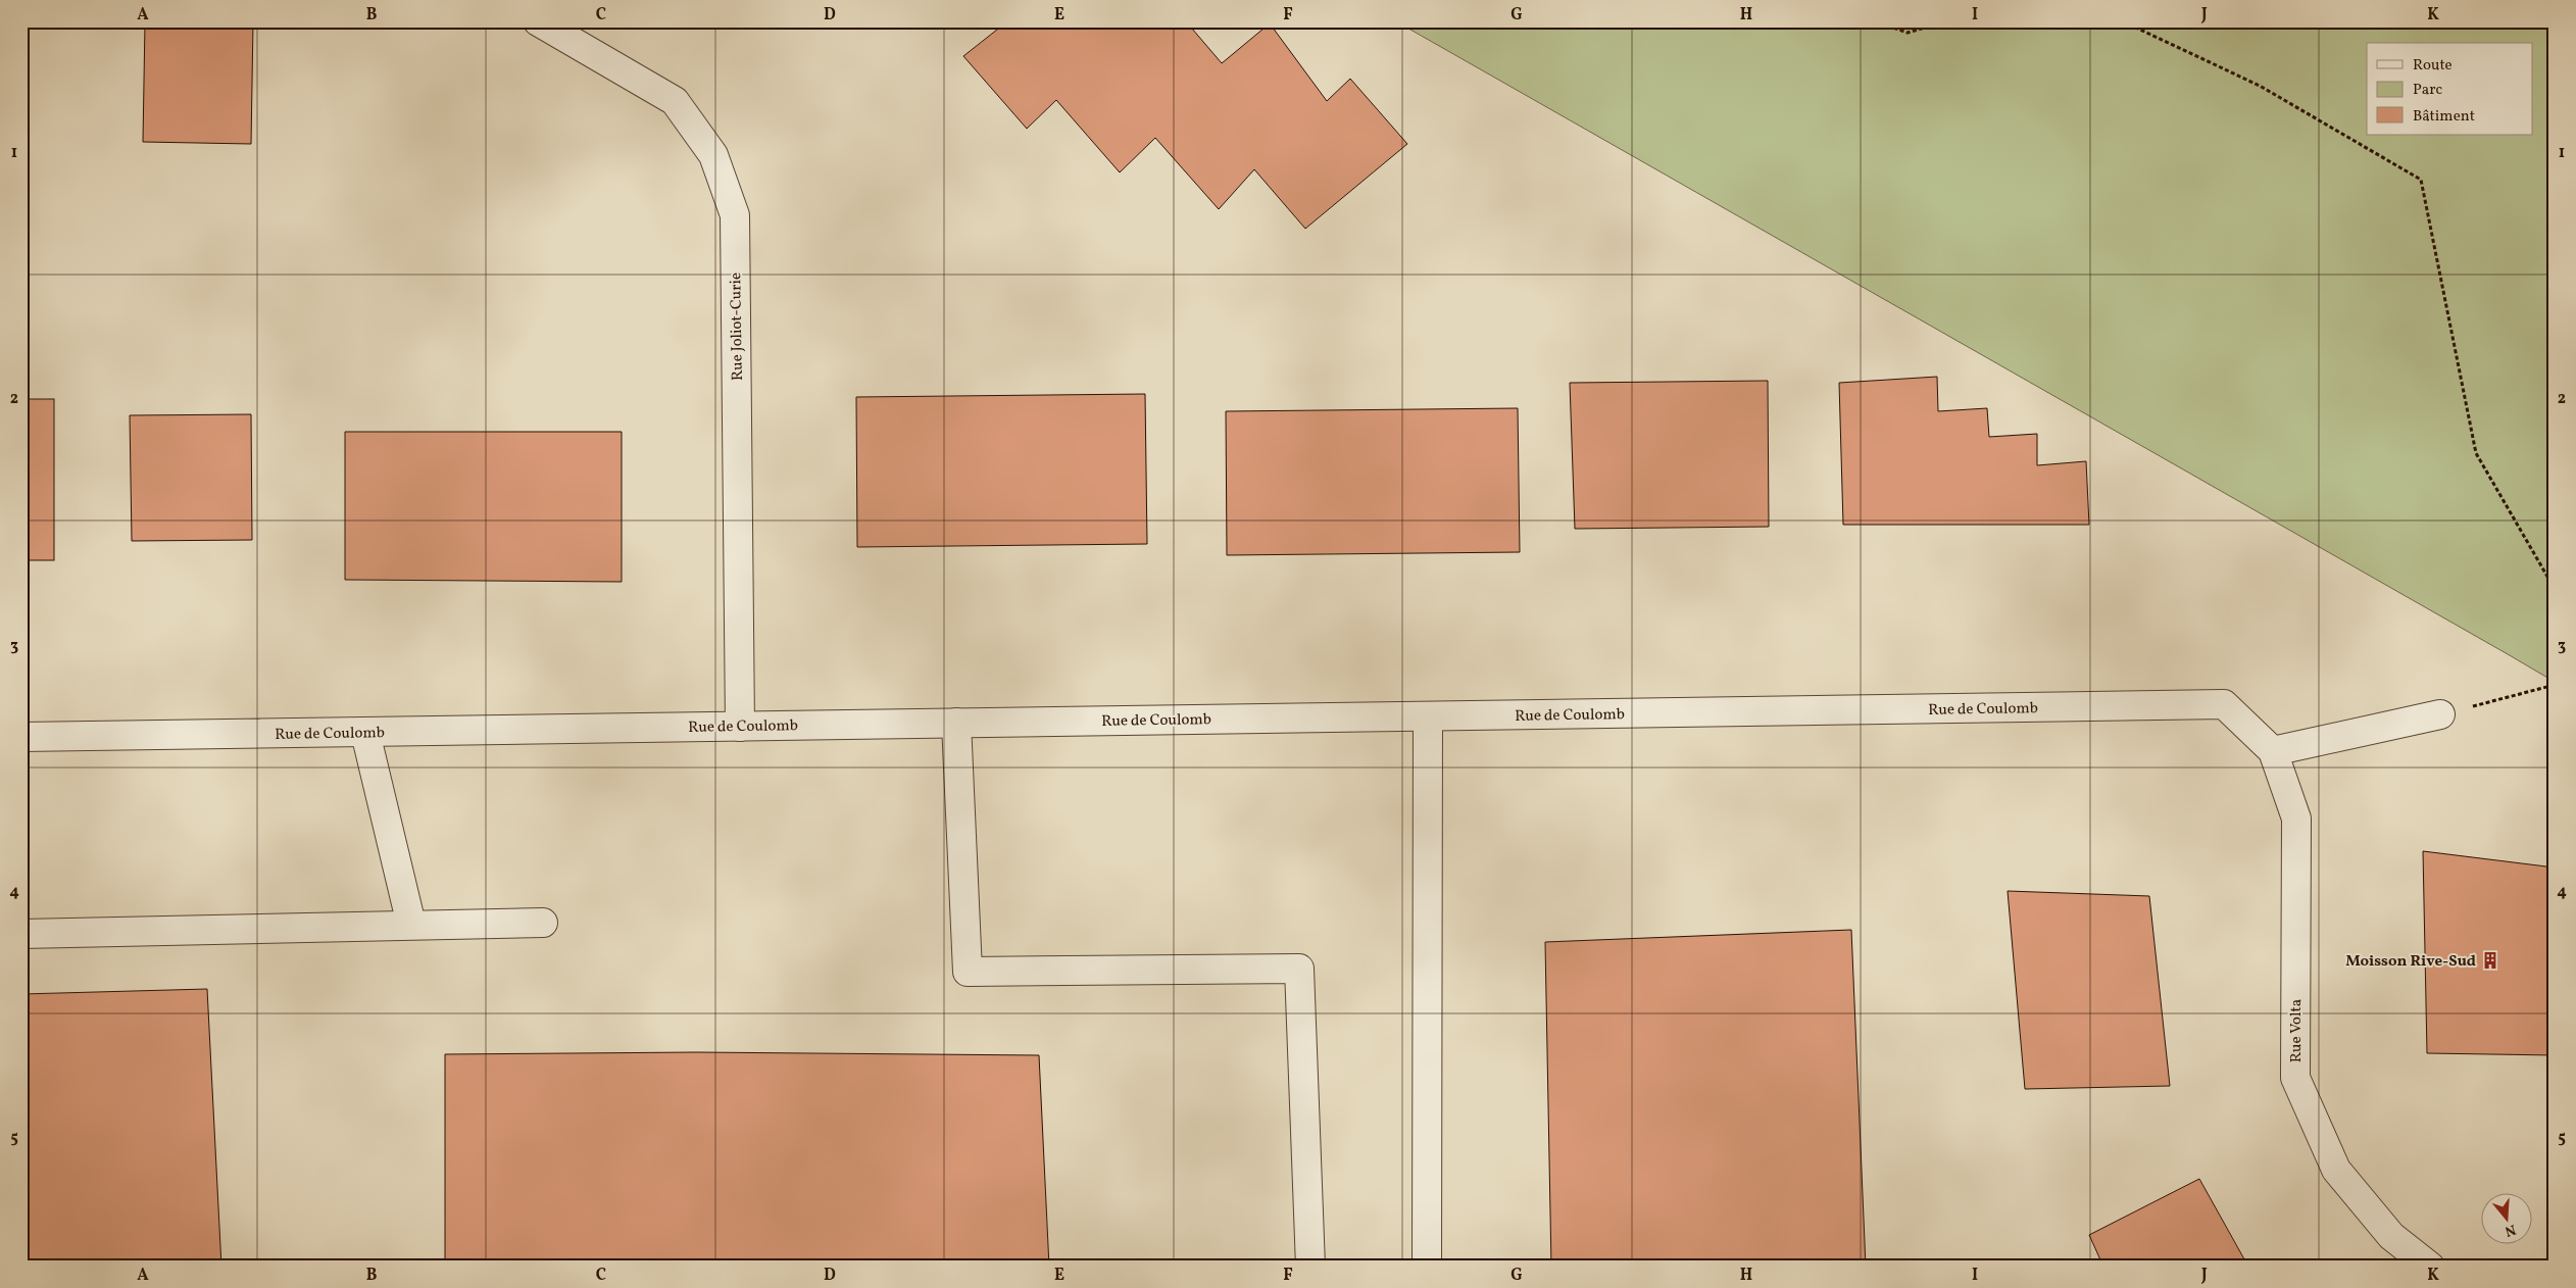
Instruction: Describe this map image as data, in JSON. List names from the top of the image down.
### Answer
{
  "streets": {
    "street": ["Rue Joliot-Curie", "Rue de Coulomb", "Rue Volta"]
  },
  "crossings": [
    ["Rue Joliot-Curie", "Rue de Coulomb"],
    ["Rue de Coulomb", "Rue Volta"]
  ],
  "places": {
    "building": ["Moisson Rive-Sud"]
  },
  "legend": ["Route", "Parc", "Bâtiment"],
  "north": "bottom",
  "grid": {
    "columns": [
      "A",
      "B",
      "C",
      "D",
      "E",
      "F",
      "G",
      "H",
      "I",
      "J",
      "K"
    ],
    "rows": [
      "1",
      "2",
      "3",
      "4",
      "5"
    ]
  }
}
